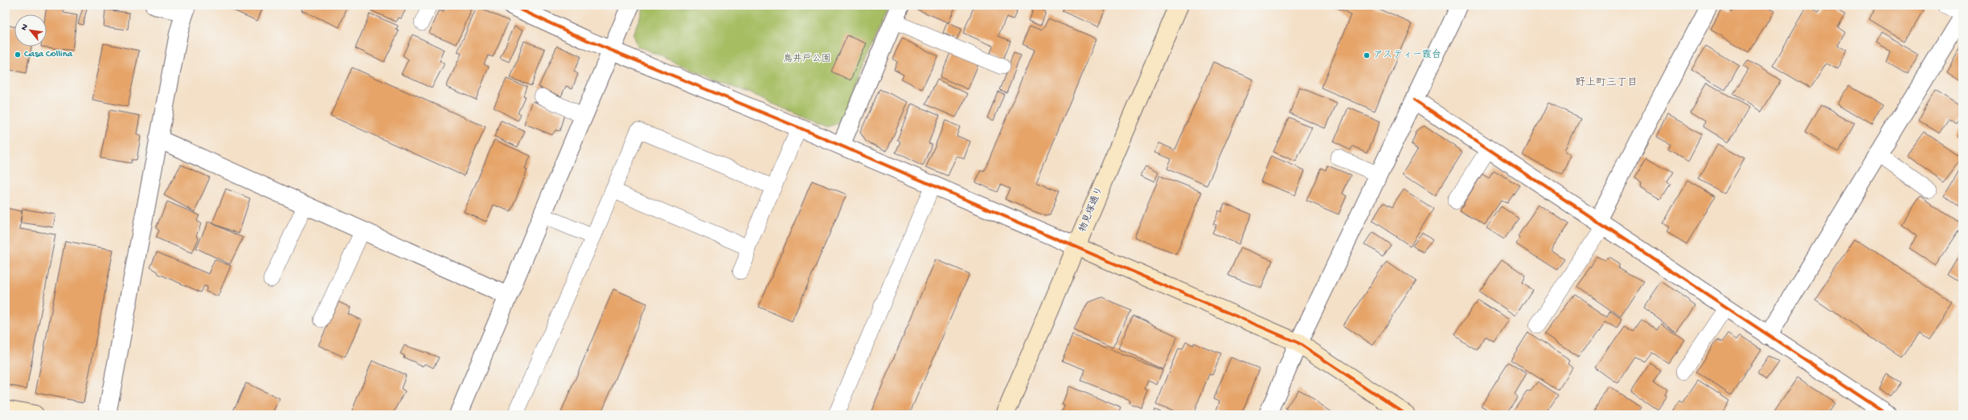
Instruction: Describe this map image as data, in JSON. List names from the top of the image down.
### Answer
{
  "streets": {
    "street": ["物見塚通り"]
  },
  "districts": ["野上町三丁目"],
  "parks": ["鳥井戸公園"],
  "places": ["Casa Collina", "アスティー霞台"],
  "north": "top left"
}
